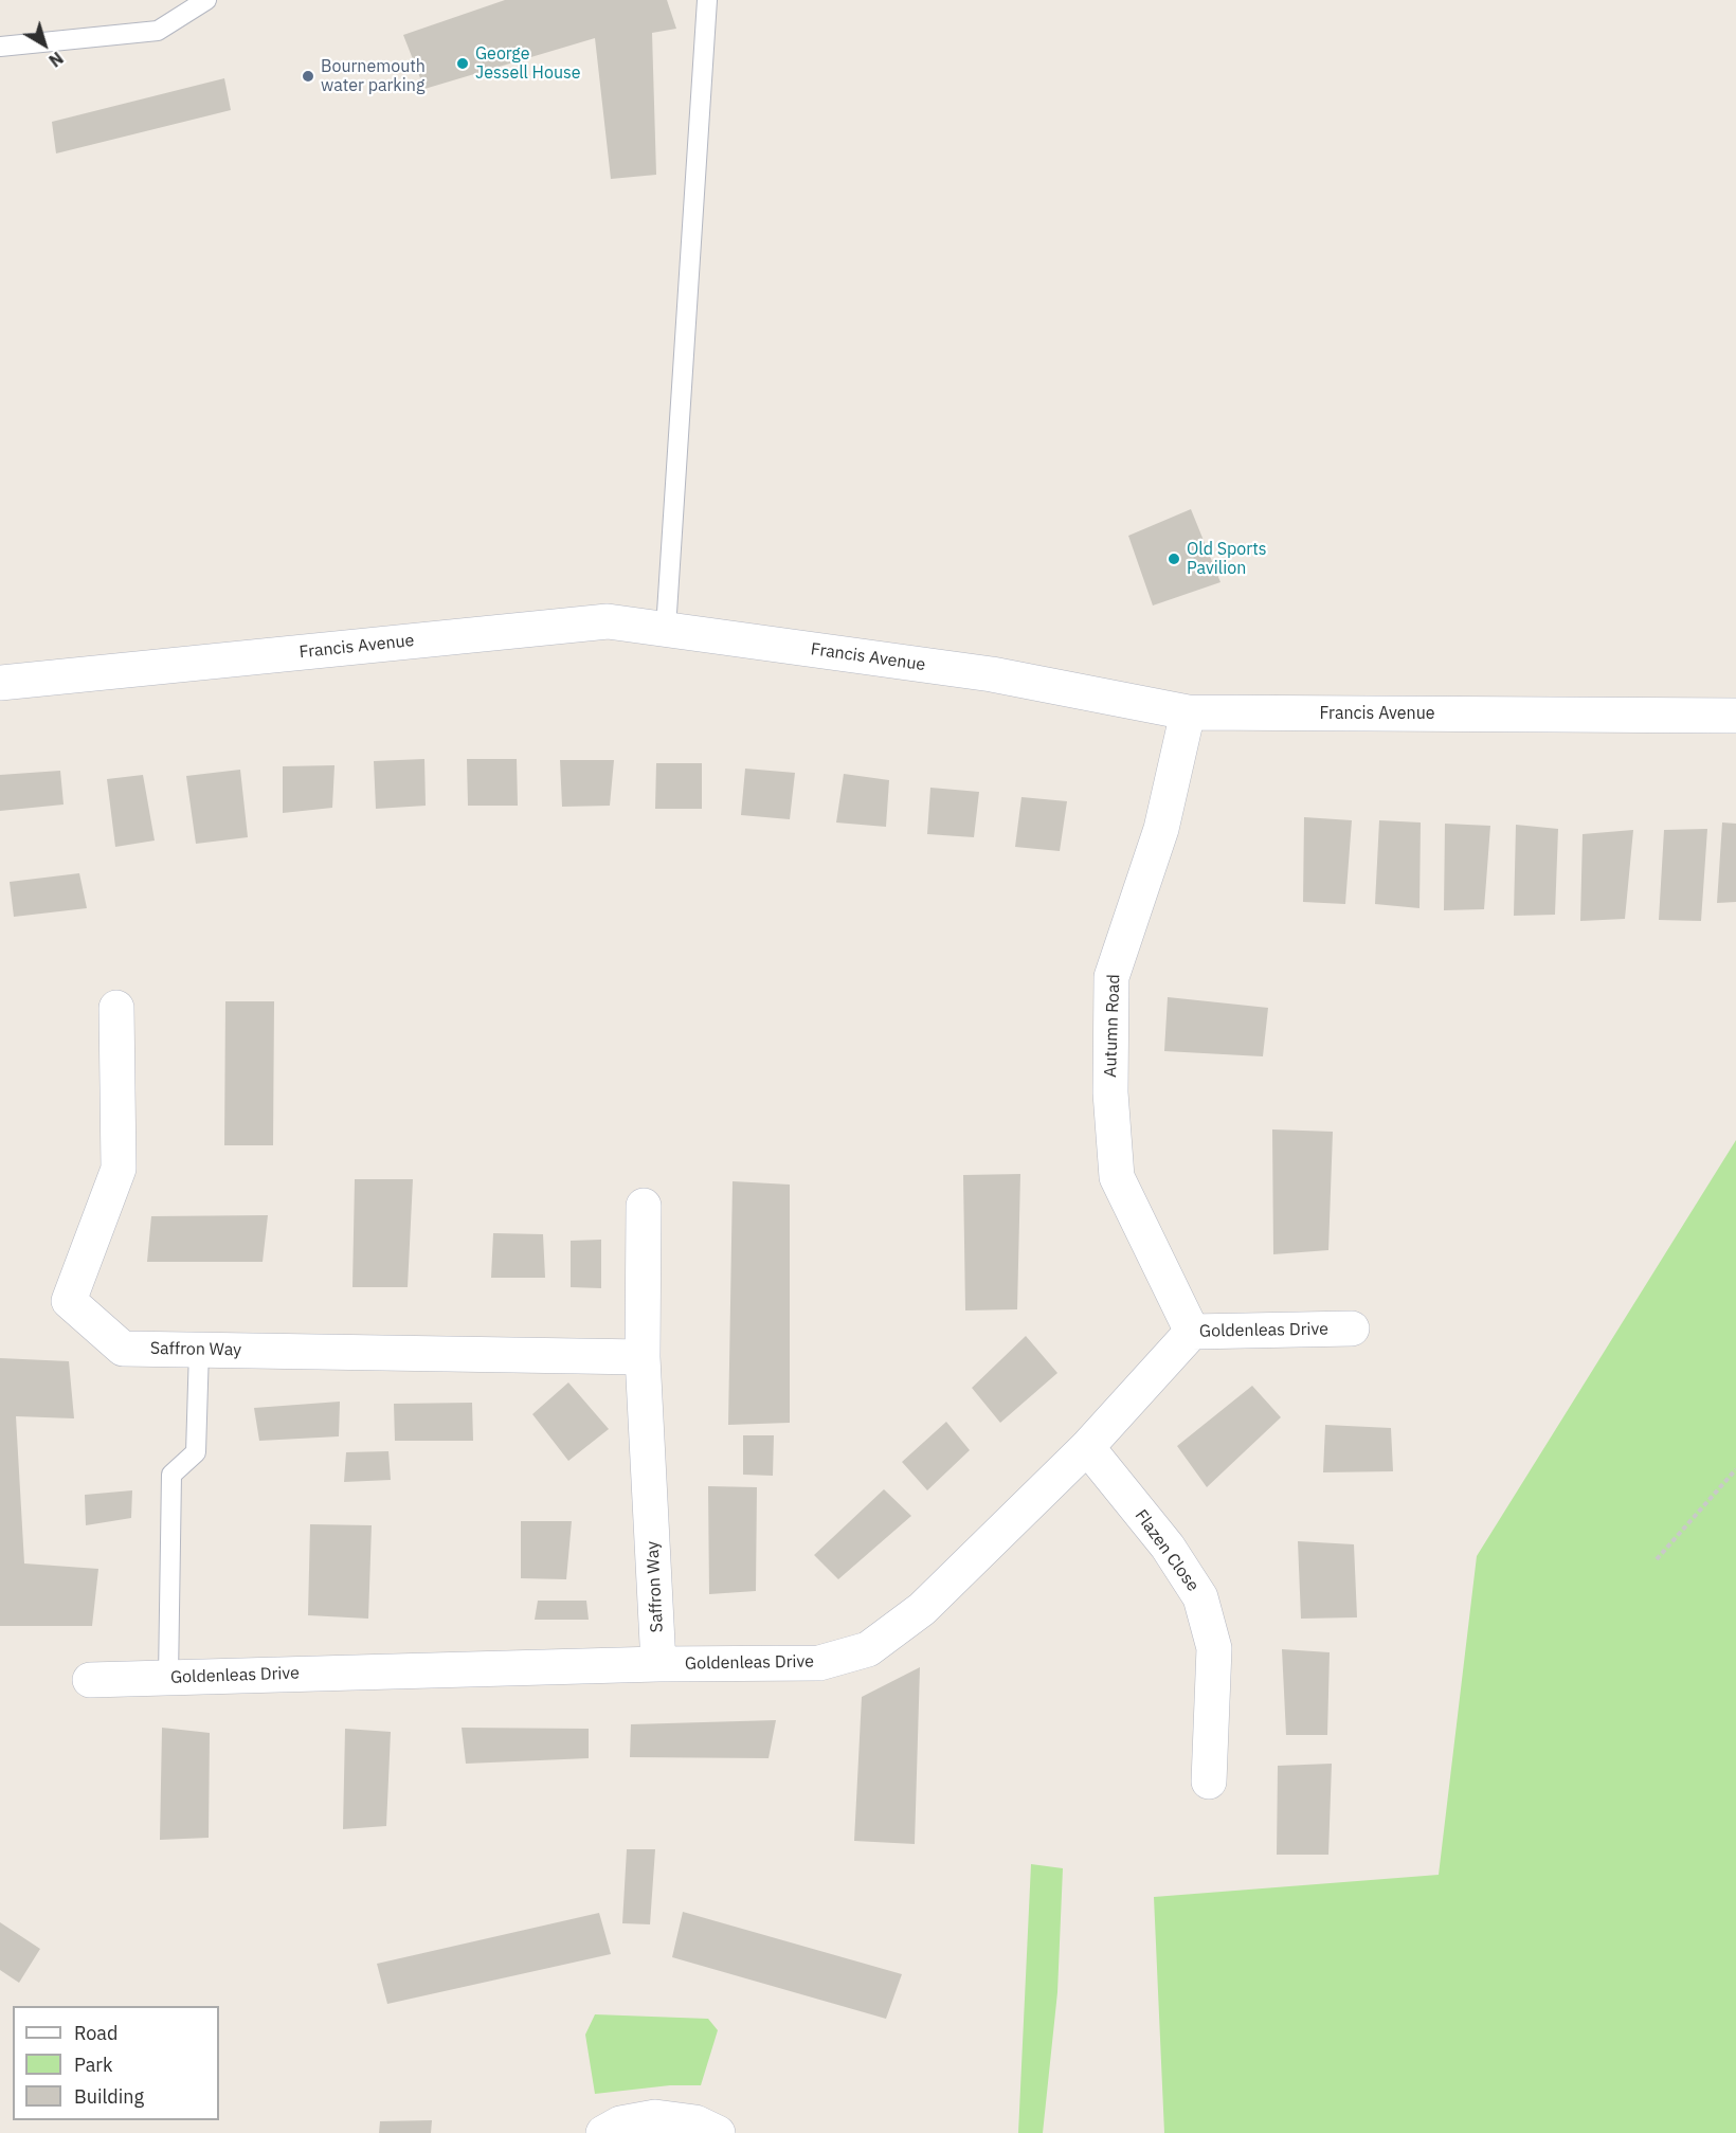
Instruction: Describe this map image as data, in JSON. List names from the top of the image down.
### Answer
{
  "streets": {
    "street": [
      "Francis Avenue",
      "Autumn Road",
      "Goldenleas Drive",
      "Saffron Way",
      "Flazen Close"
    ]
  },
  "crossings": [
    ["Francis Avenue", "Autumn Road"],
    ["Autumn Road", "Goldenleas Drive"],
    ["Goldenleas Drive", "Saffron Way"],
    ["Goldenleas Drive", "Flazen Close"]
  ],
  "places": ["George Jessell House", "Bournemouth water parking", "Old Sports Pavilion"],
  "legend": ["Road", "Park", "Building"],
  "north": "bottom right"
}
